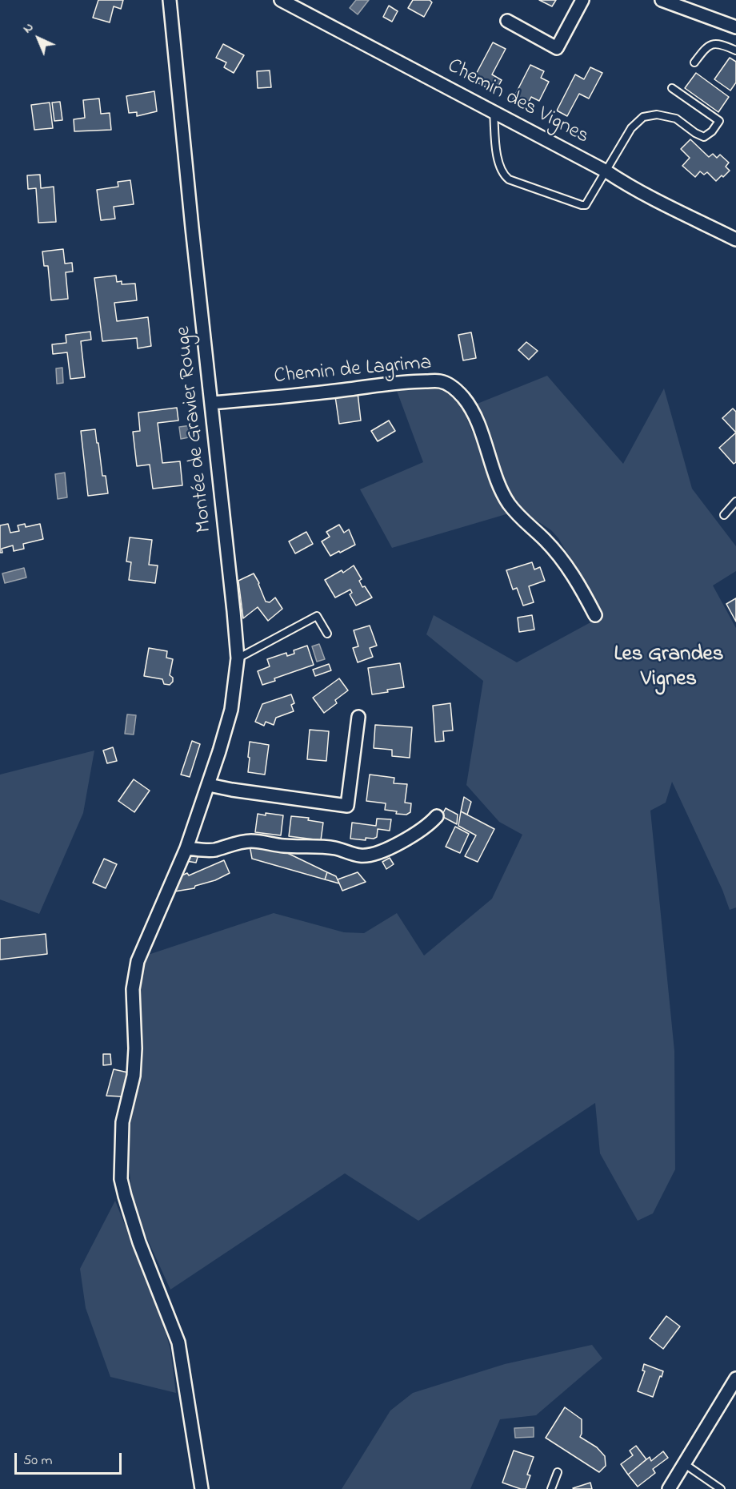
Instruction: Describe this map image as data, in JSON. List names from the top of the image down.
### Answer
{
  "streets": {
    "street": ["Chemin des Vignes", "Chemin de Lagrima", "Montée de Gravier Rouge"]
  },
  "crossings": [
    ["Chemin de Lagrima", "Montée de Gravier Rouge"]
  ],
  "districts": ["Les Grandes Vignes"],
  "scale_bar": "50 m",
  "north": "top left"
}
